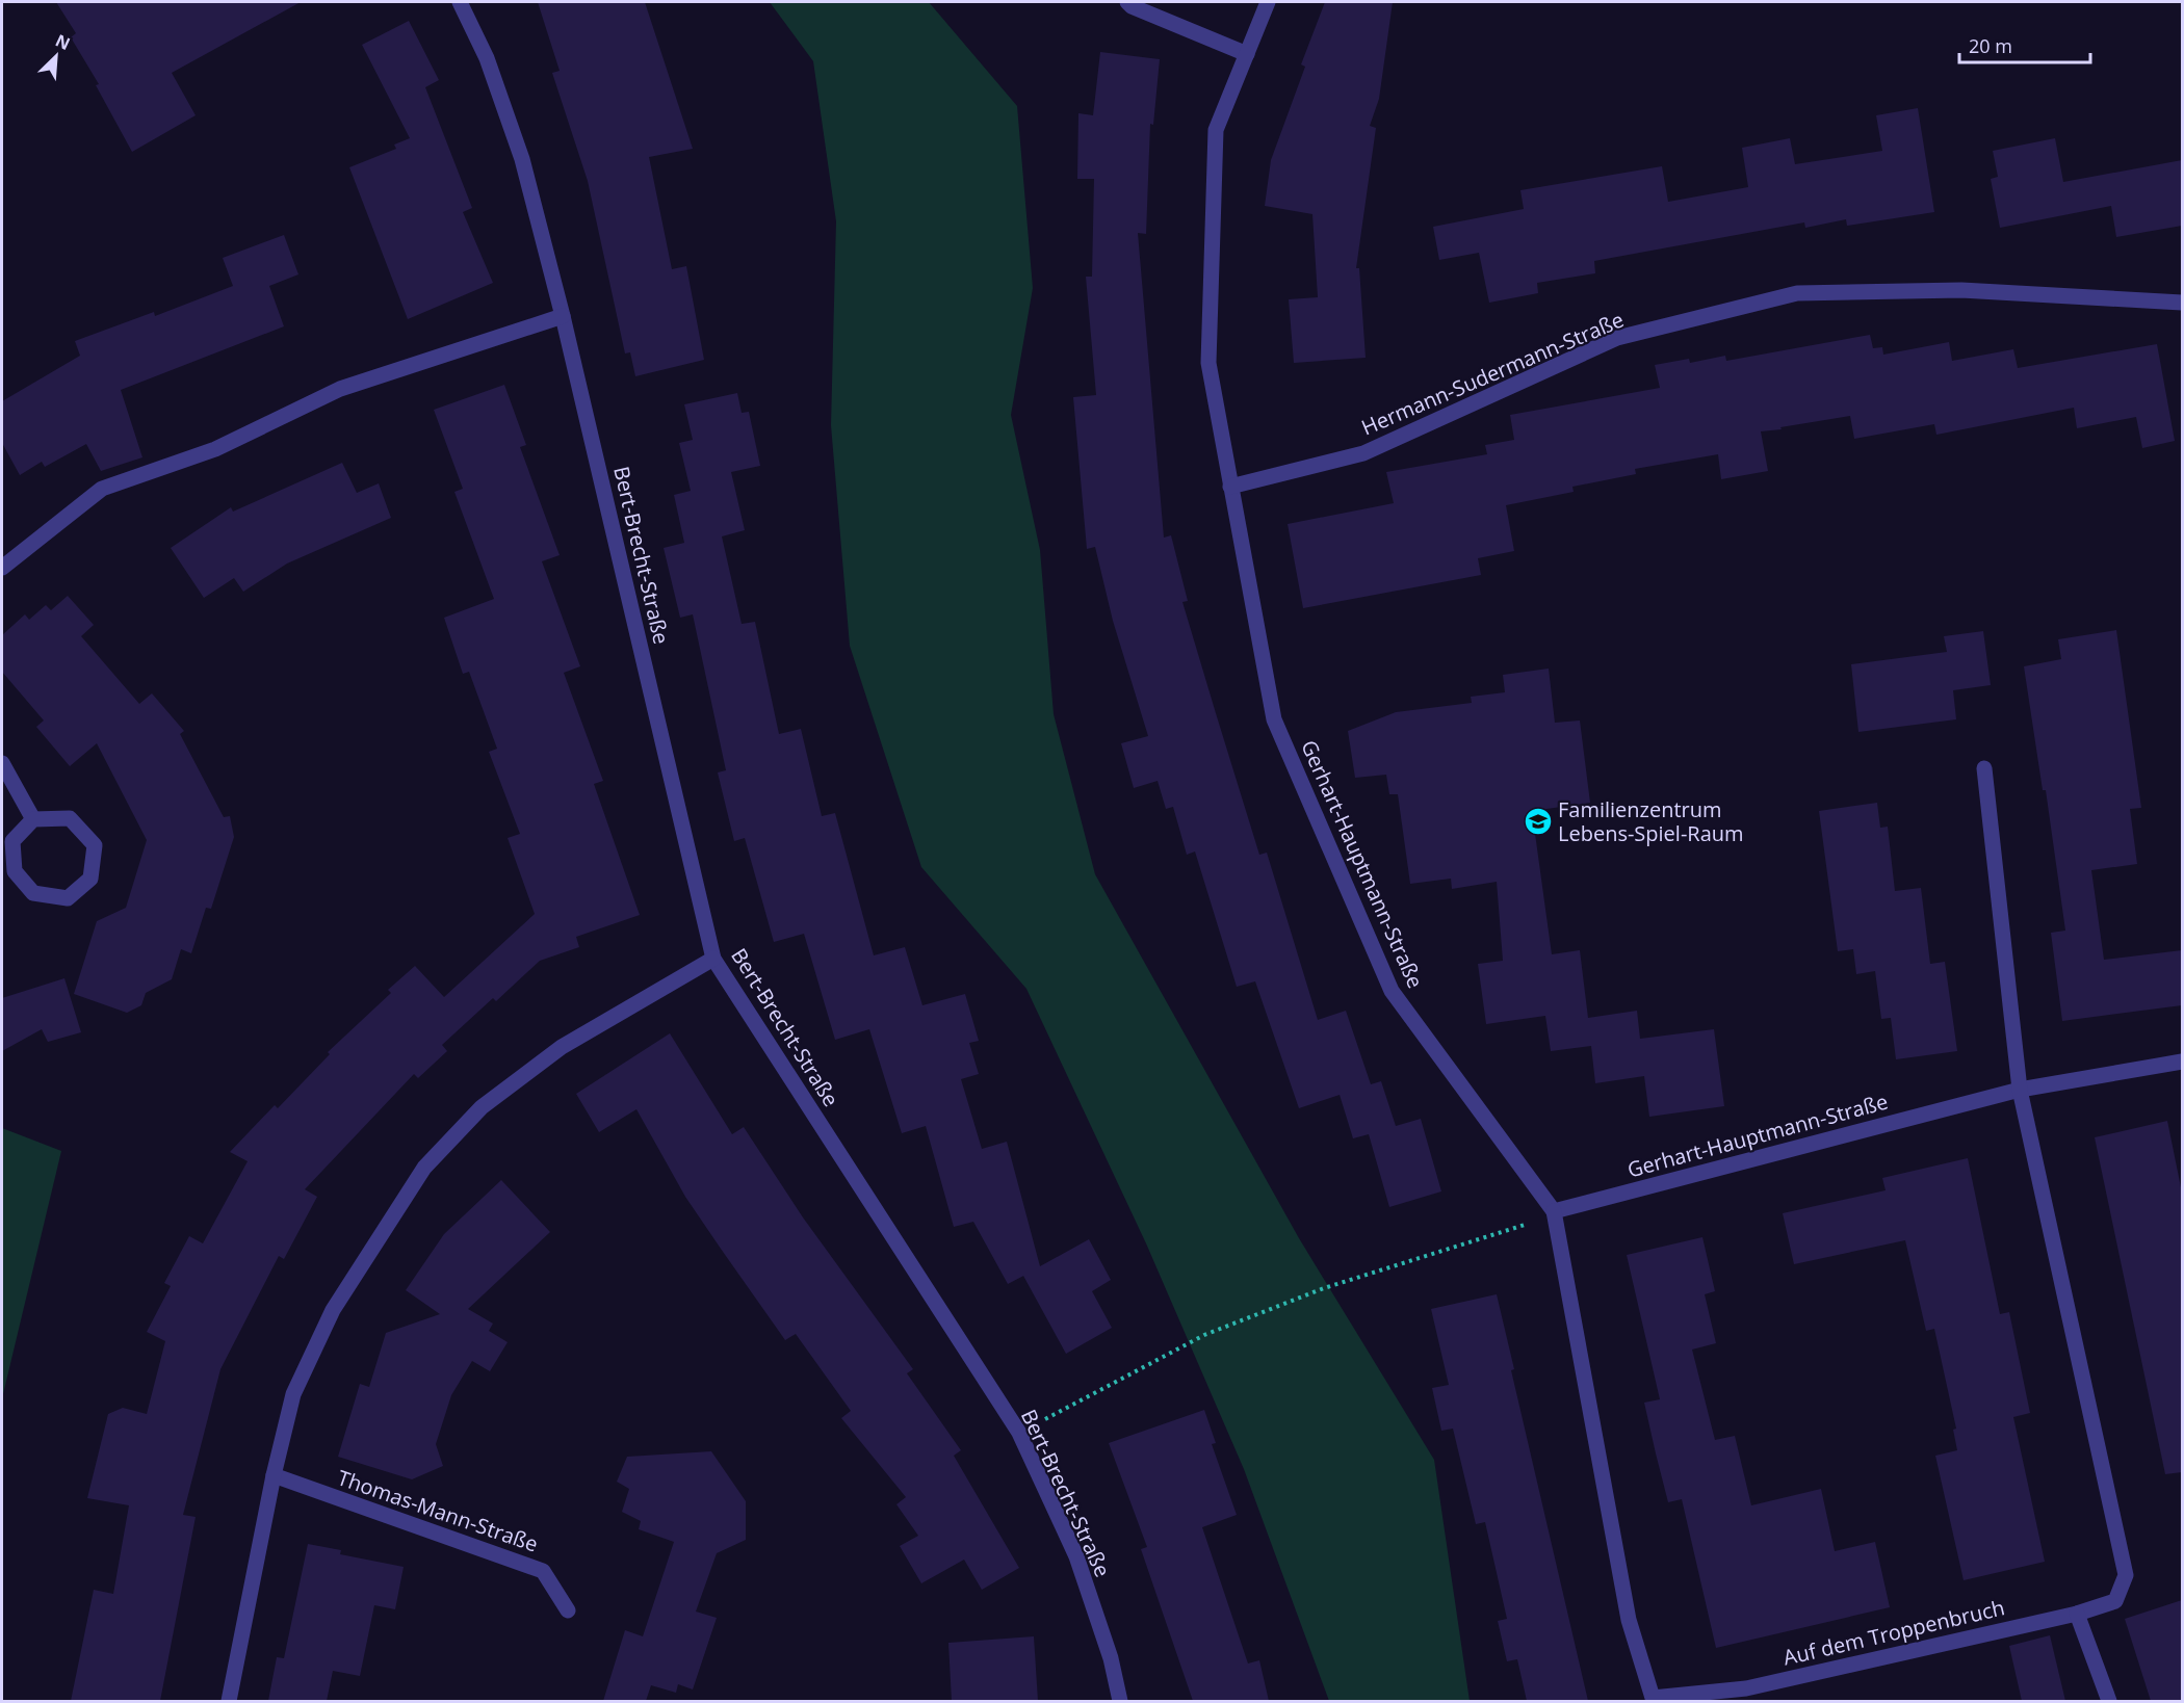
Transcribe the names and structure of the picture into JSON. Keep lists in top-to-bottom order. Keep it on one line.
{"streets":{"street":["Hermann-Sudermann-Straße","Bert-Brecht-Straße","Gerhart-Hauptmann-Straße","Thomas-Mann-Straße","Auf dem Troppenbruch"]},"crossings":[["Hermann-Sudermann-Straße","Gerhart-Hauptmann-Straße"],["Gerhart-Hauptmann-Straße","Auf dem Troppenbruch"]],"places":{"school or university":["Familienzentrum Lebens-Spiel-Raum"]},"scale_bar":"20 m","north":"top right"}
